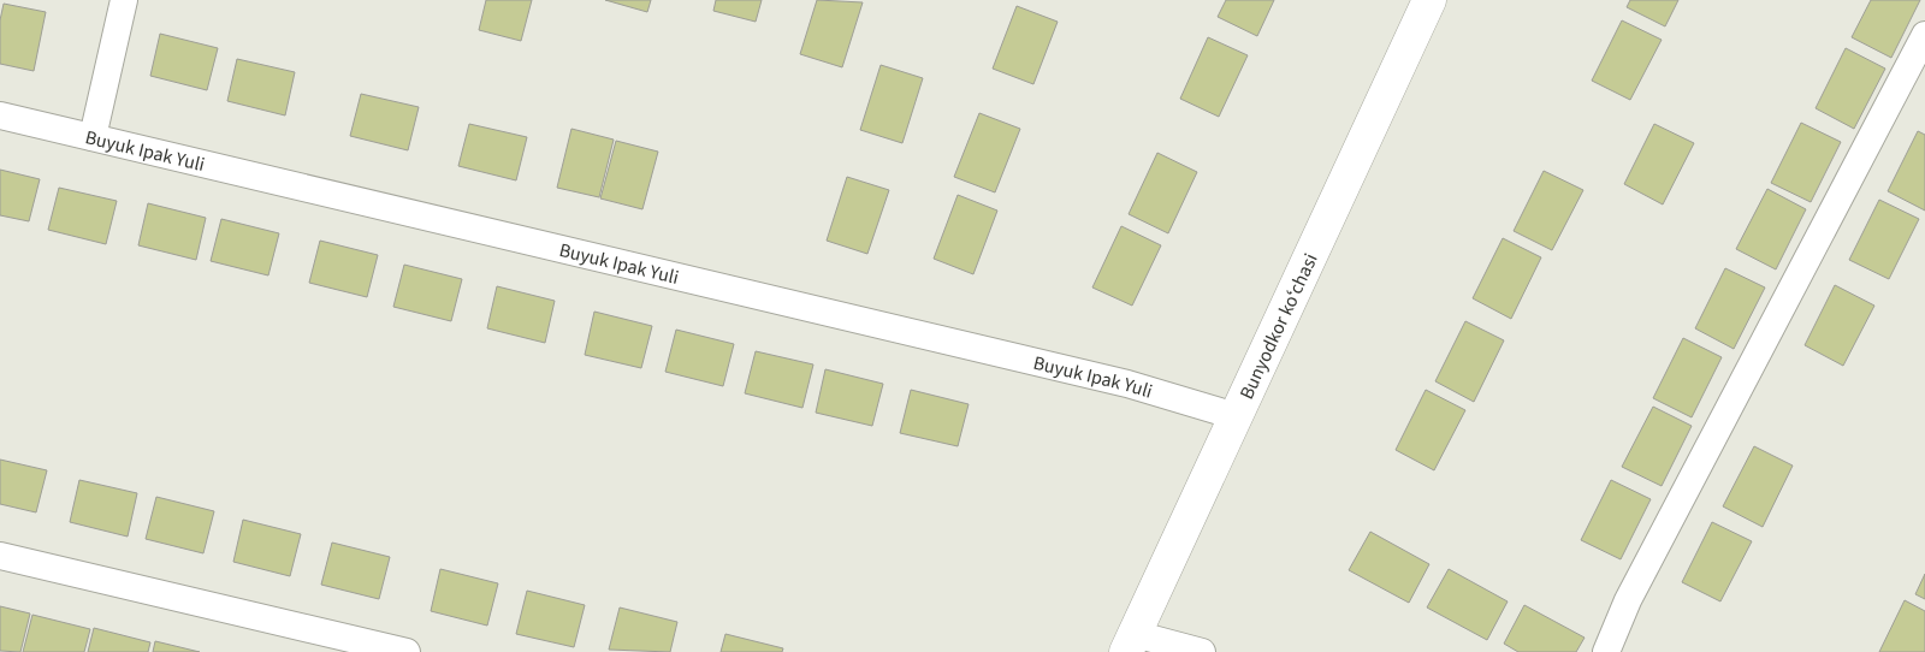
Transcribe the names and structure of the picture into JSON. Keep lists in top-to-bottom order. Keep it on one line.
{"streets":{"main road":["Bunyodkor koʻchasi"],"street":["Buyuk Ipak Yuli"]},"crossings":[["Buyuk Ipak Yuli","Bunyodkor koʻchasi"]]}
